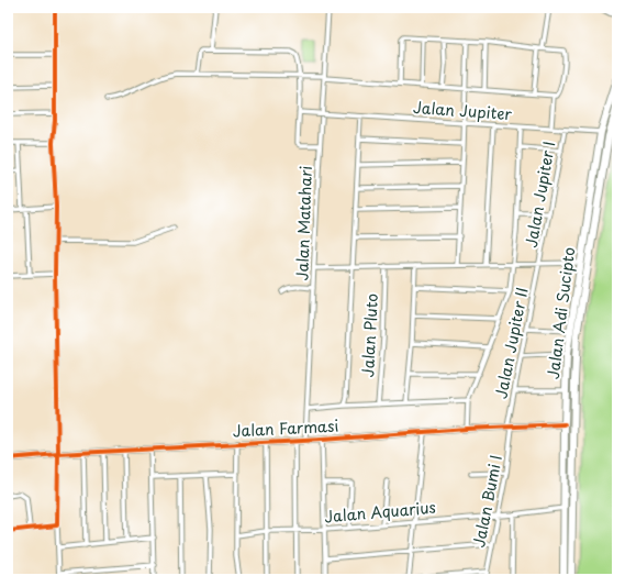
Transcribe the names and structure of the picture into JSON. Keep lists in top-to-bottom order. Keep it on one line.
{"streets":{"highway":["Jalan Adi Sucipto"],"street":["Jalan Jupiter","Jalan Jupiter I","Jalan Matahari","Jalan Pluto","Jalan Jupiter II","Jalan Farmasi","Jalan Bumi I","Jalan Aquarius"]},"crossings":[["Jalan Jupiter","Jalan Jupiter I"],["Jalan Jupiter","Jalan Matahari"],["Jalan Jupiter","Jalan Adi Sucipto"],["Jalan Jupiter I","Jalan Jupiter II"],["Jalan Matahari","Jalan Farmasi"],["Jalan Adi Sucipto","Jalan Farmasi"],["Jalan Adi Sucipto","Jalan Aquarius"],["Jalan Jupiter II","Jalan Farmasi"],["Jalan Jupiter II","Jalan Bumi I"],["Jalan Farmasi","Jalan Bumi I"],["Jalan Bumi I","Jalan Aquarius"]]}
